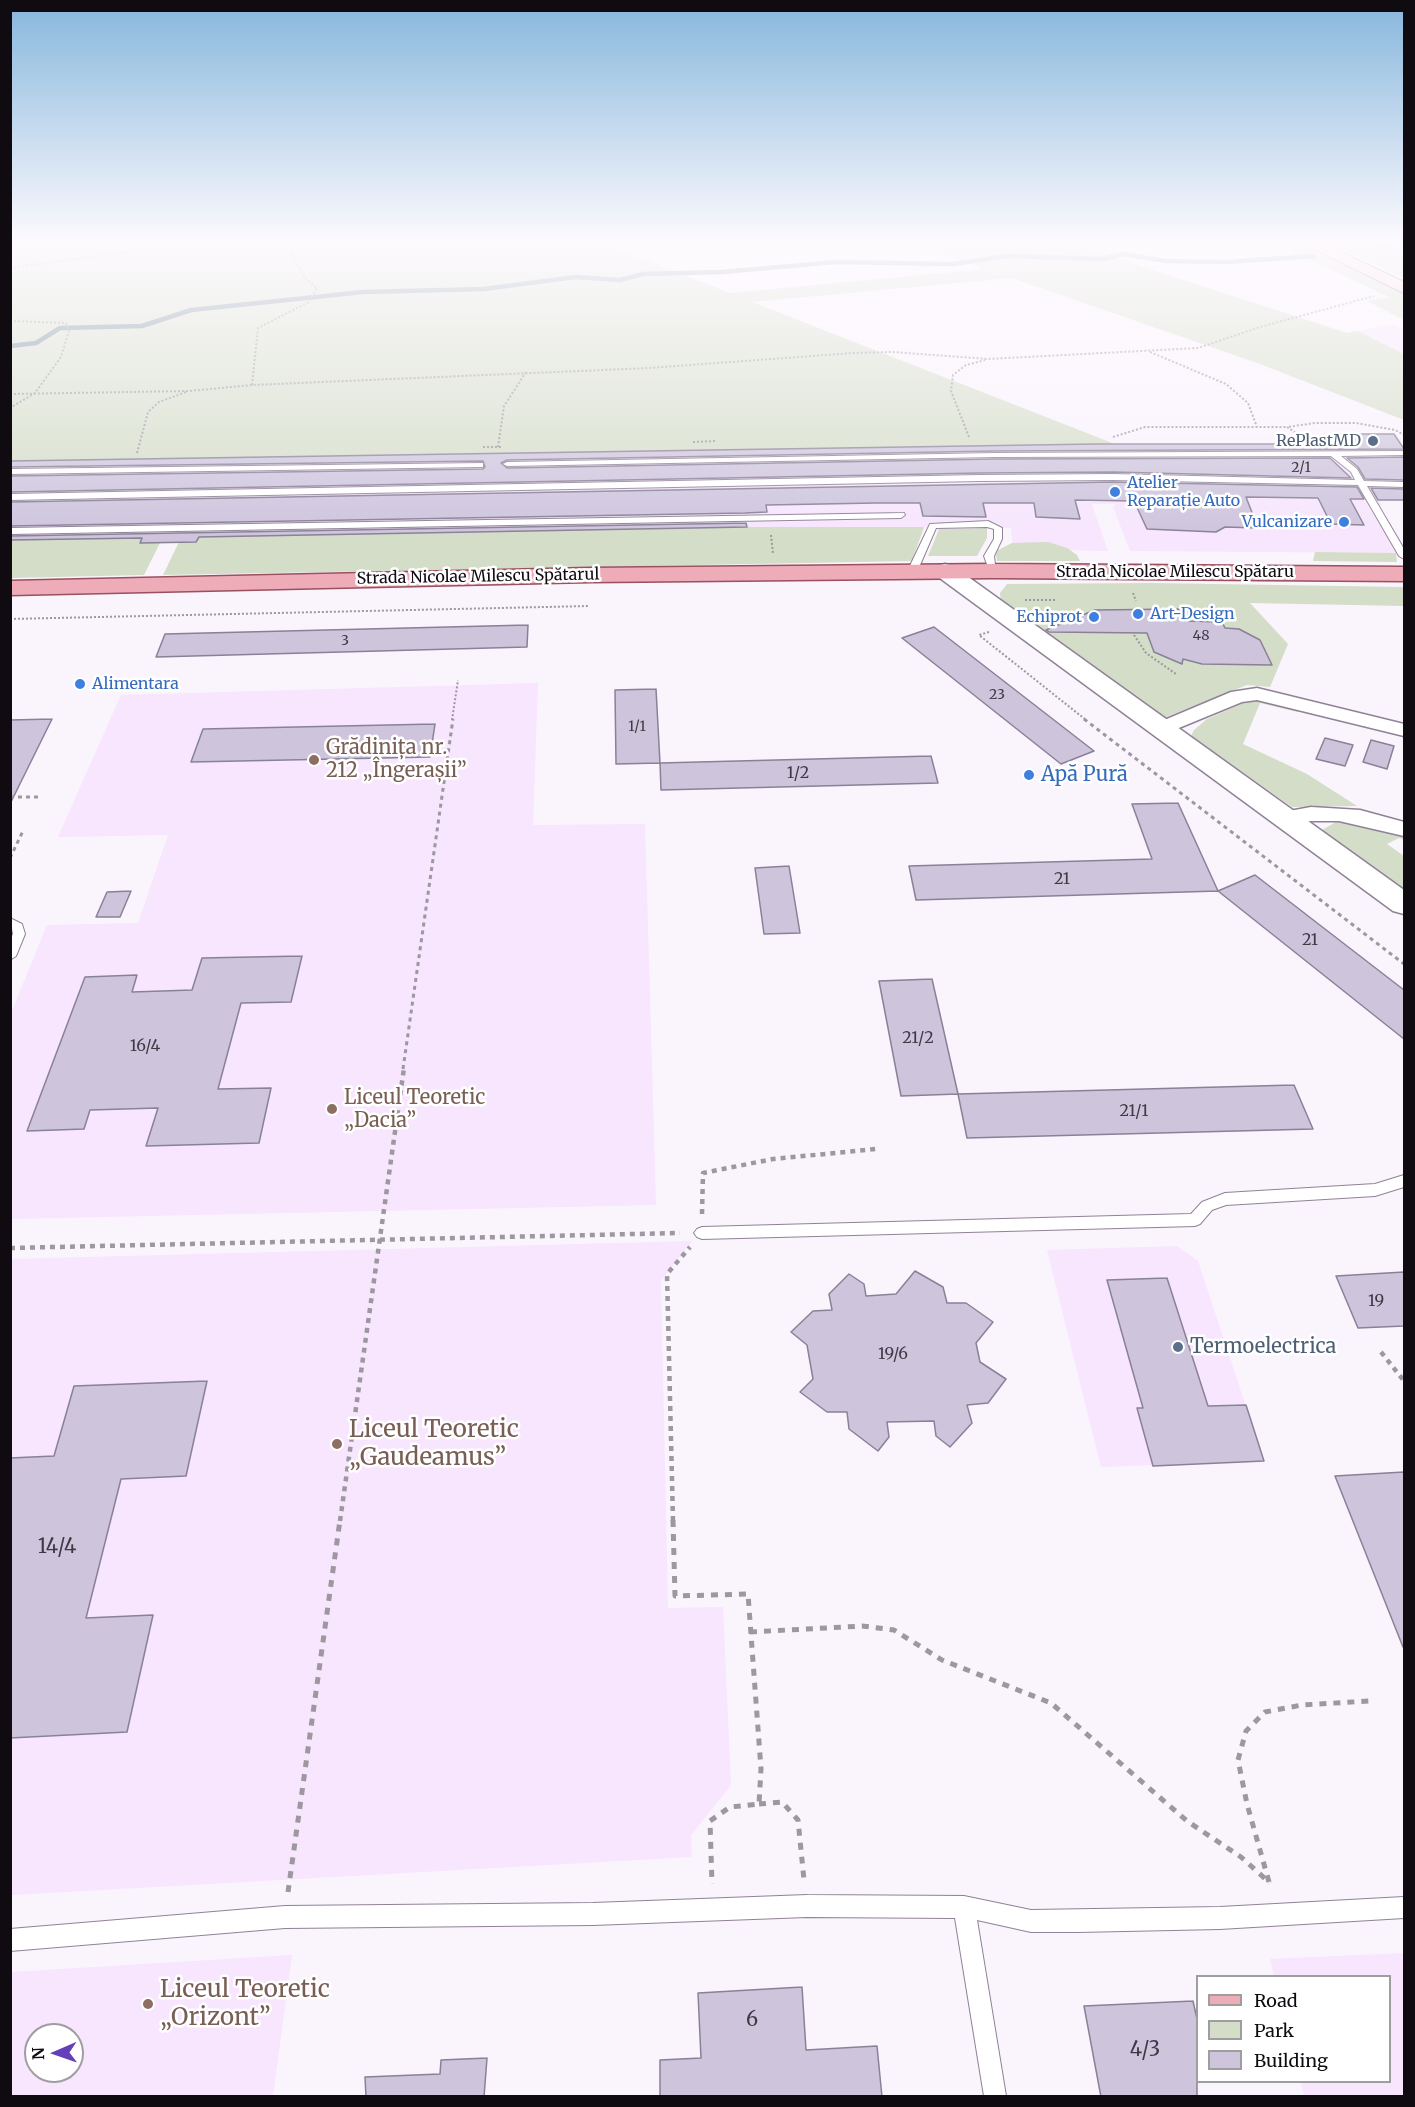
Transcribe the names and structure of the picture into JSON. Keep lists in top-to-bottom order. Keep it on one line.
{"streets":{"main road":["Strada Nicolae Milescu Spătaru","Strada Nicolae Milescu Spătarul"]},"crossings":[["Strada Nicolae Milescu Spătaru","Strada Nicolae Milescu Spătarul"]],"places":["RePlastMD","Atelier Reparație Auto","Vulcanizare","Art-Design","Echiprot","Alimentara","Grădinița nr. 212 „Îngerașii”","Apă Pură","Liceul Teoretic „Dacia”","Termoelectrica","Liceul Teoretic „Gaudeamus”","Liceul Teoretic „Orizont”"],"house_numbers":["2/1","48","3","23","1/1","1/2","21","21","21/2","16/4","21/1","19","19/6","14/4","6","4/3"],"legend":["Road","Park","Building"],"north":"left"}
